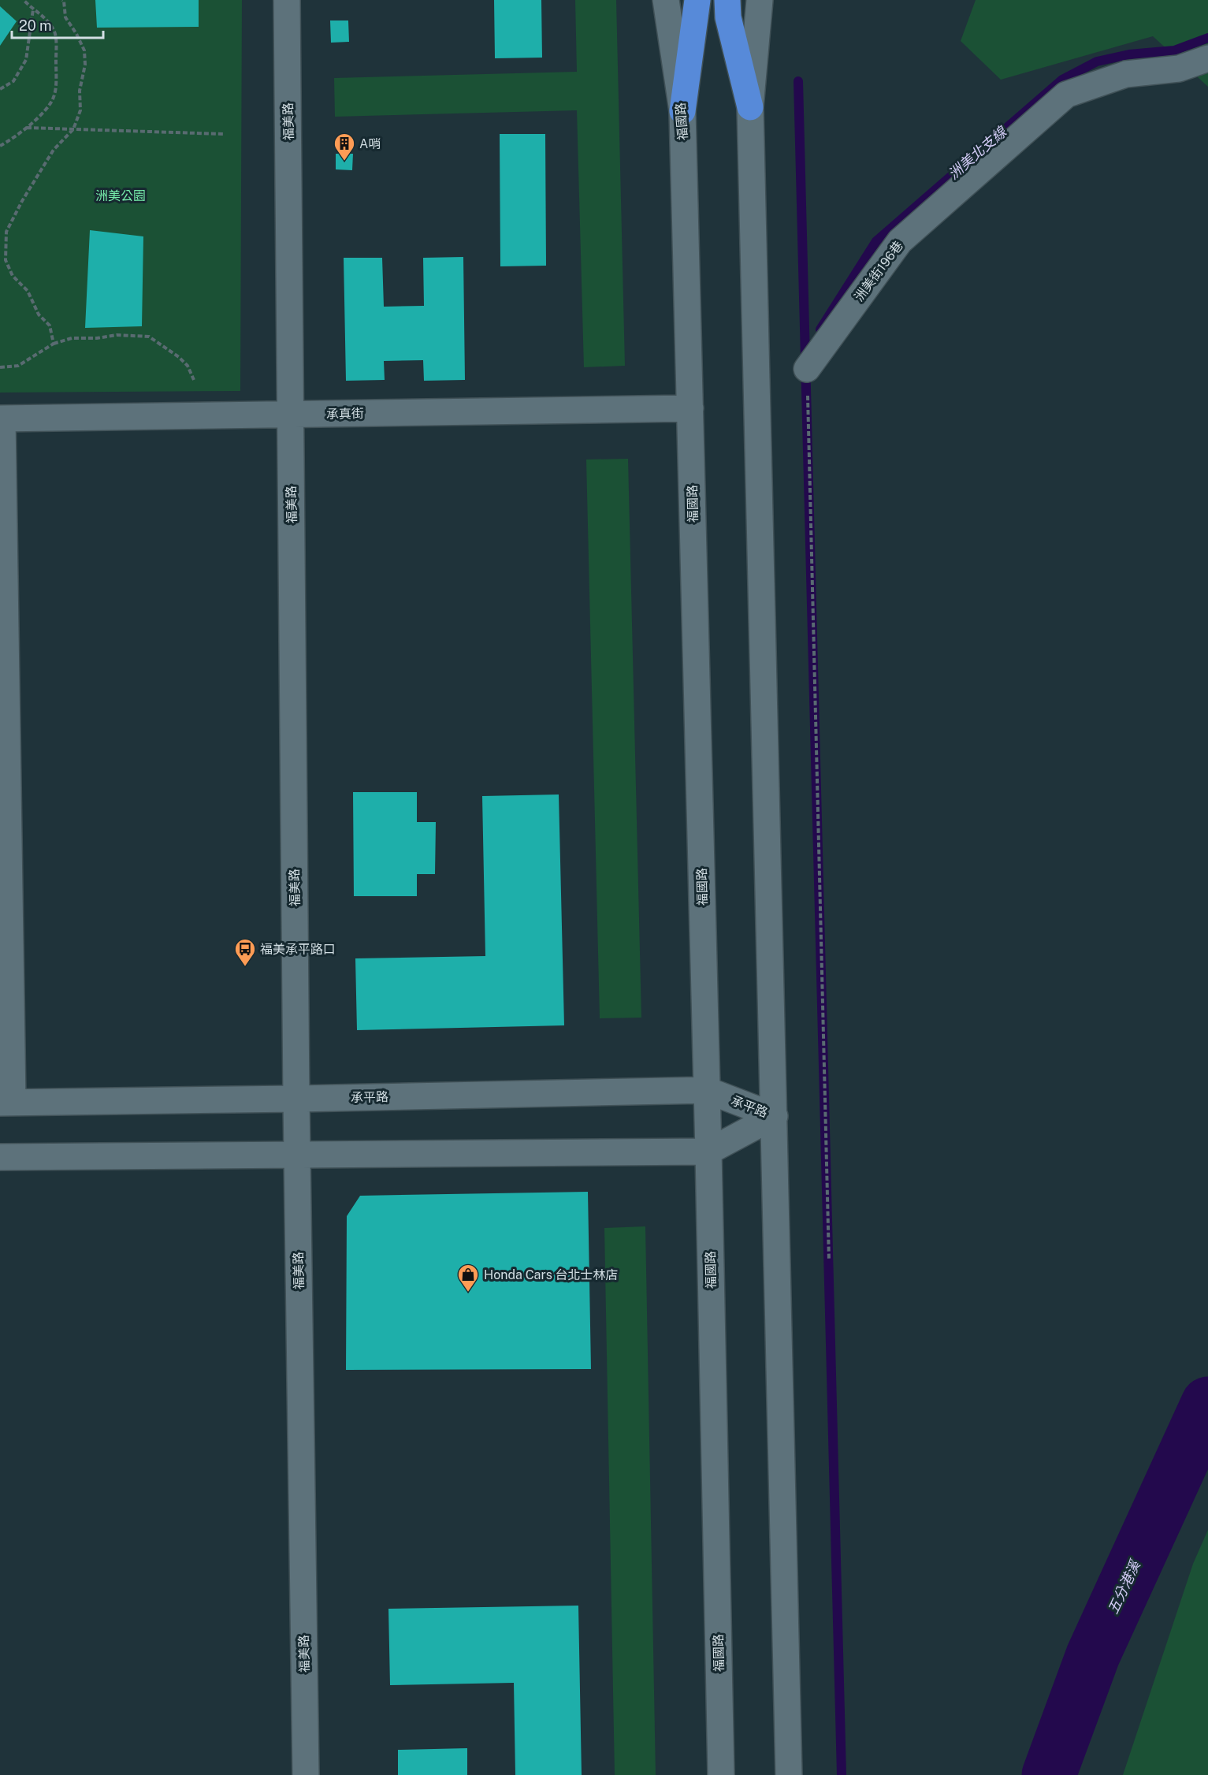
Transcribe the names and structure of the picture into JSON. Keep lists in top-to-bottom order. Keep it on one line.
{"streets":{"street":["福美路","福國路","洲美街196巷","承真街","承平路"]},"crossings":[["福美路","承真街"],["福美路","承平路"],["福國路","承真街"],["福國路","承平路"]],"water":["洲美北支線","五分港溪"],"parks":["洲美公園"],"places":{"building":["A哨"],"bus stop":["福美承平路口"],"shop":["Honda Cars 台北士林店"]},"scale_bar":"20 m"}
